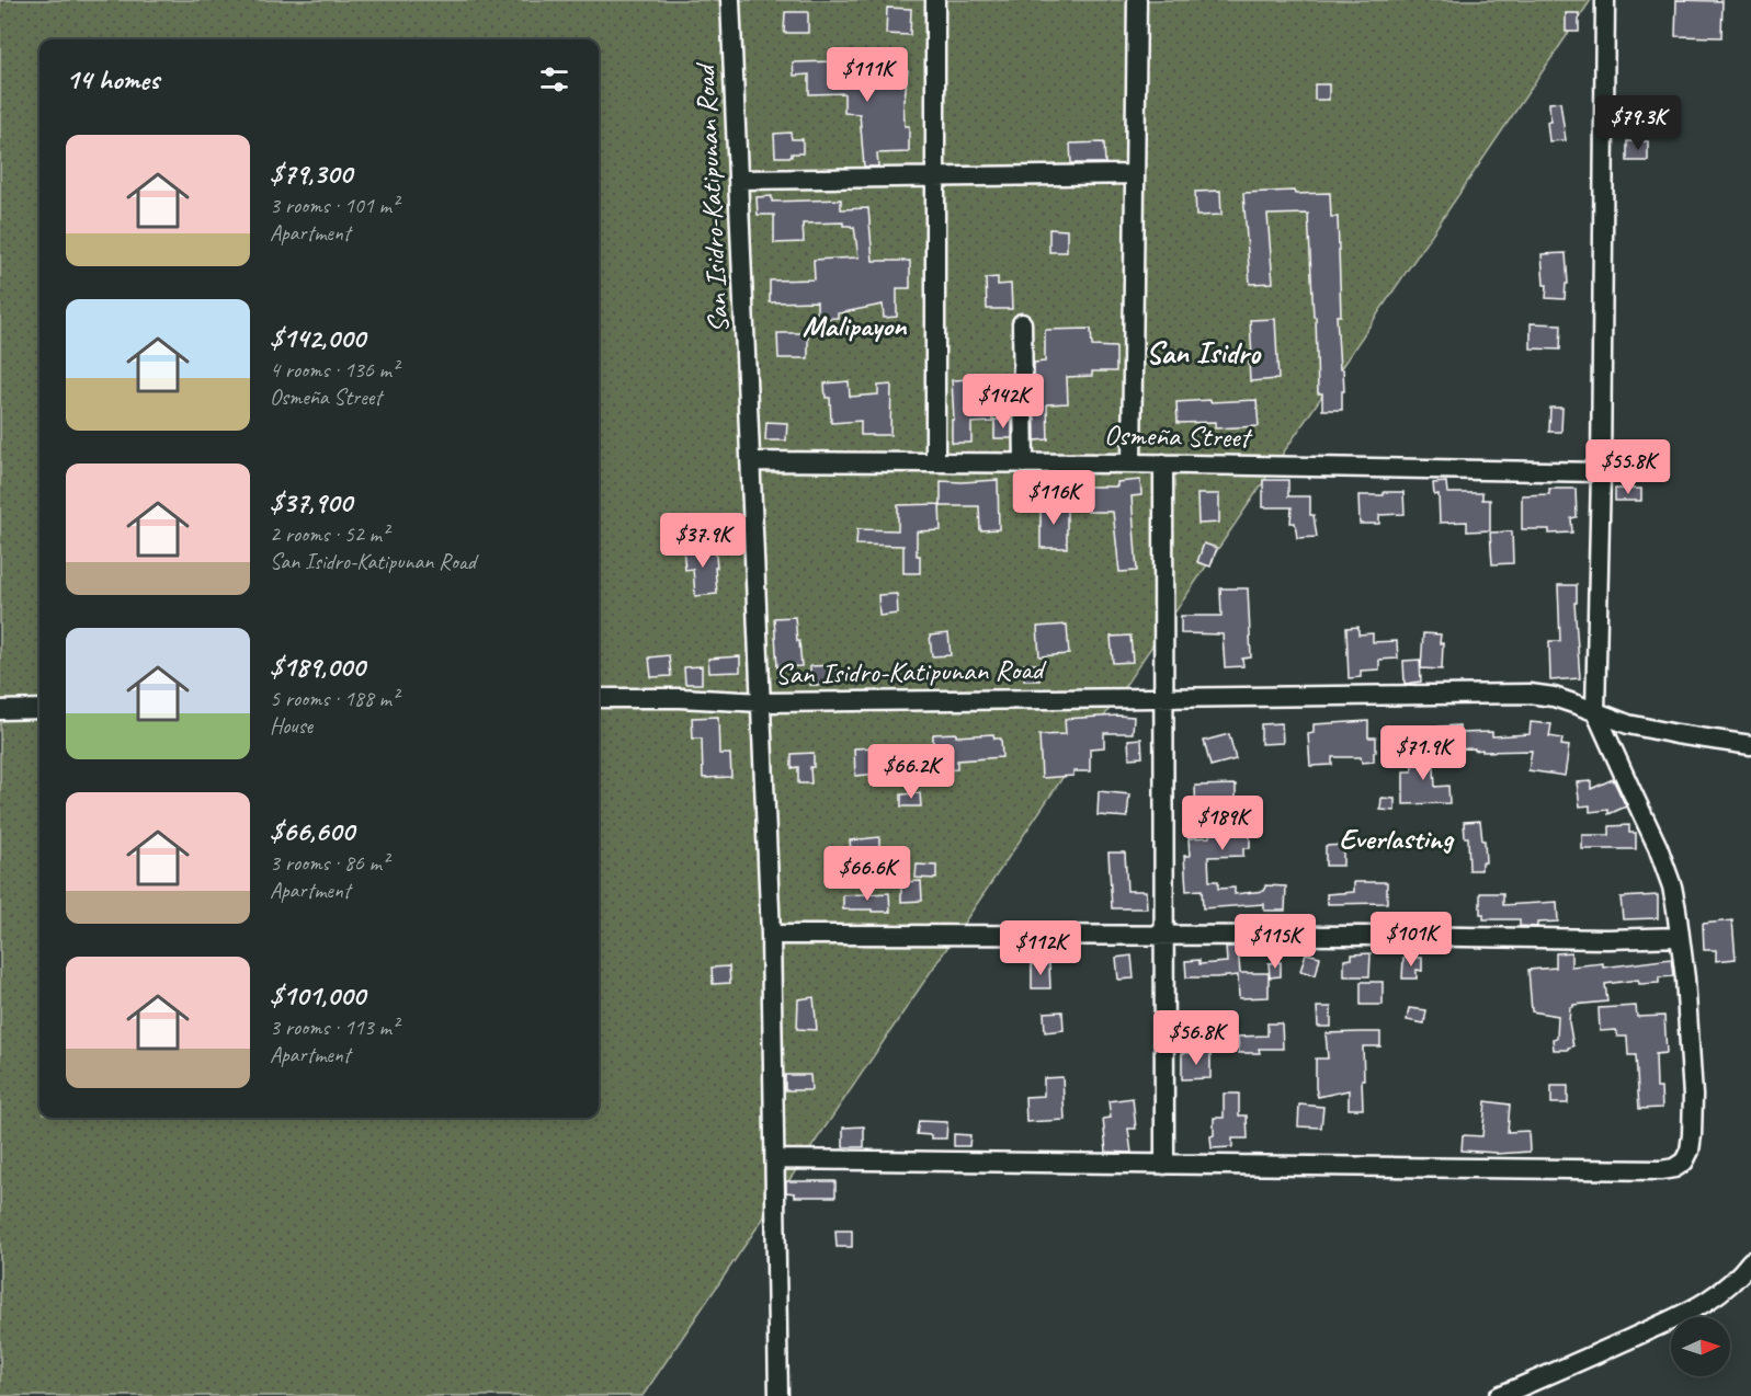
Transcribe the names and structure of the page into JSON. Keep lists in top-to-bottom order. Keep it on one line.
{"streets":{"street":["San Isidro-Katipunan Road","Osmeña Street"]},"crossings":[["San Isidro-Katipunan Road","Osmeña Street"]],"districts":["Malipayon","San Isidro","Everlasting"],"north":"right","page":{"heading":"14 homes","price":["$111K","$79.3K","$142K","$55.8K","$116K","$37.9K","$71.9K","$66.2K","$189K","$66.6K","$101K","$115K","$112K","$56.8K"],"list":[{"name":"$79,300","note":"3 rooms · 101 m² · Apartment"},{"name":"$142,000","note":"4 rooms · 136 m² · Osmeña Street"},{"name":"$37,900","note":"2 rooms · 52 m² · San Isidro-Katipunan Road"},{"name":"$189,000","note":"5 rooms · 188 m² · House"},{"name":"$66,600","note":"3 rooms · 86 m² · Apartment"},{"name":"$101,000","note":"3 rooms · 113 m² · Apartment"}]}}
